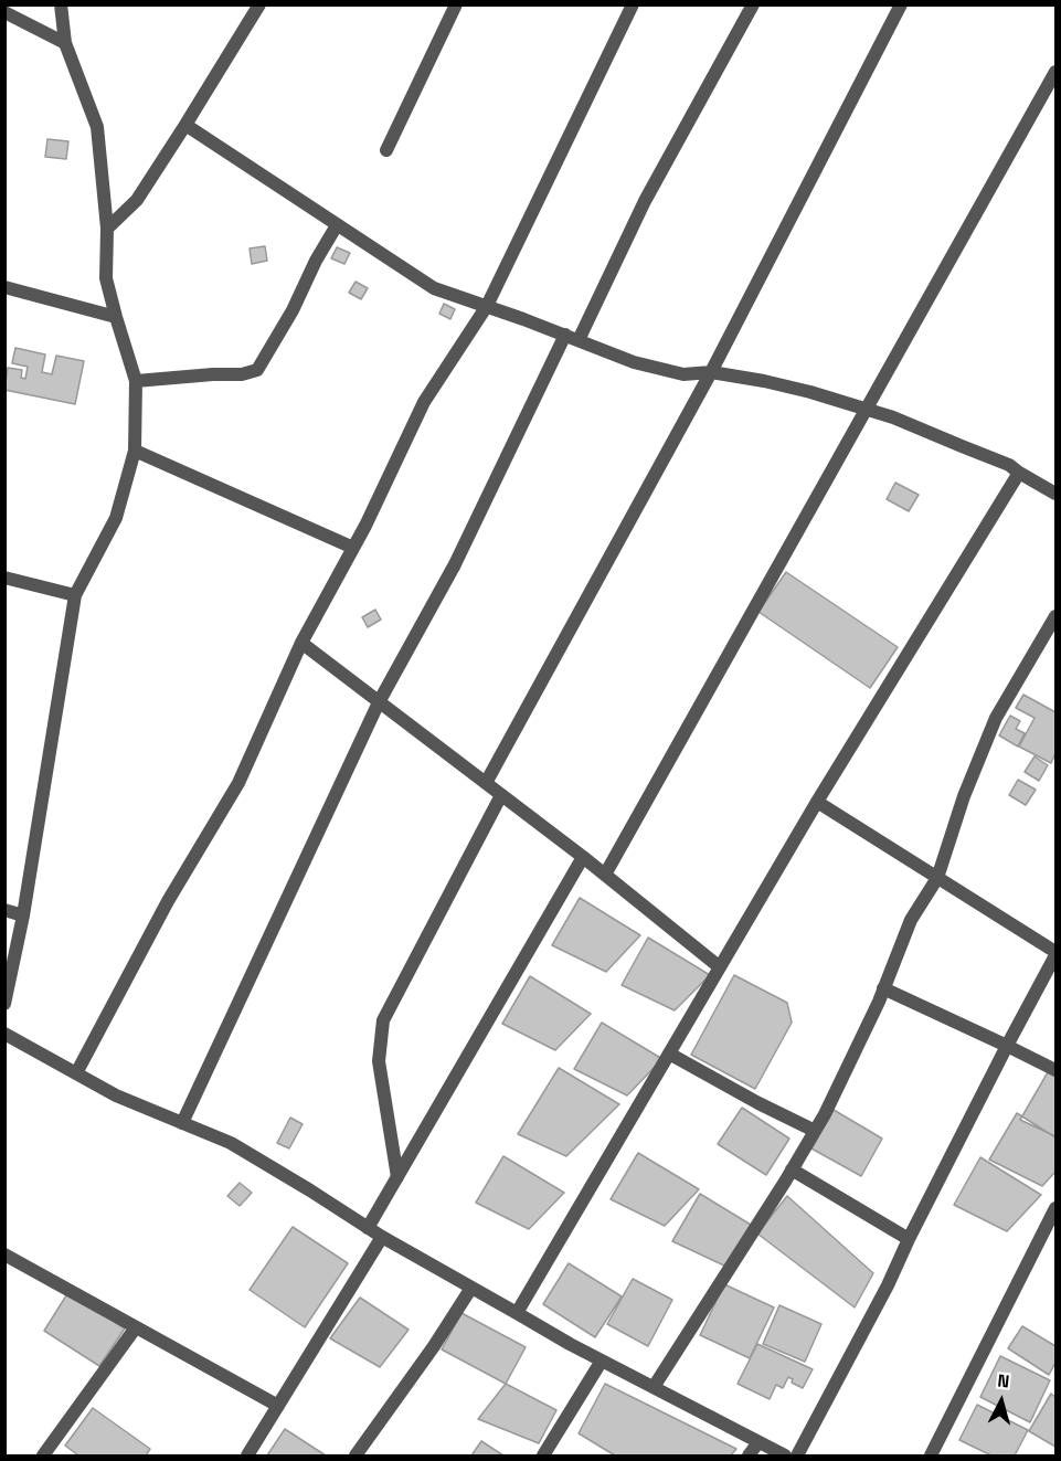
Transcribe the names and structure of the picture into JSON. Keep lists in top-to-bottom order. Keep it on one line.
{"north":"top"}
